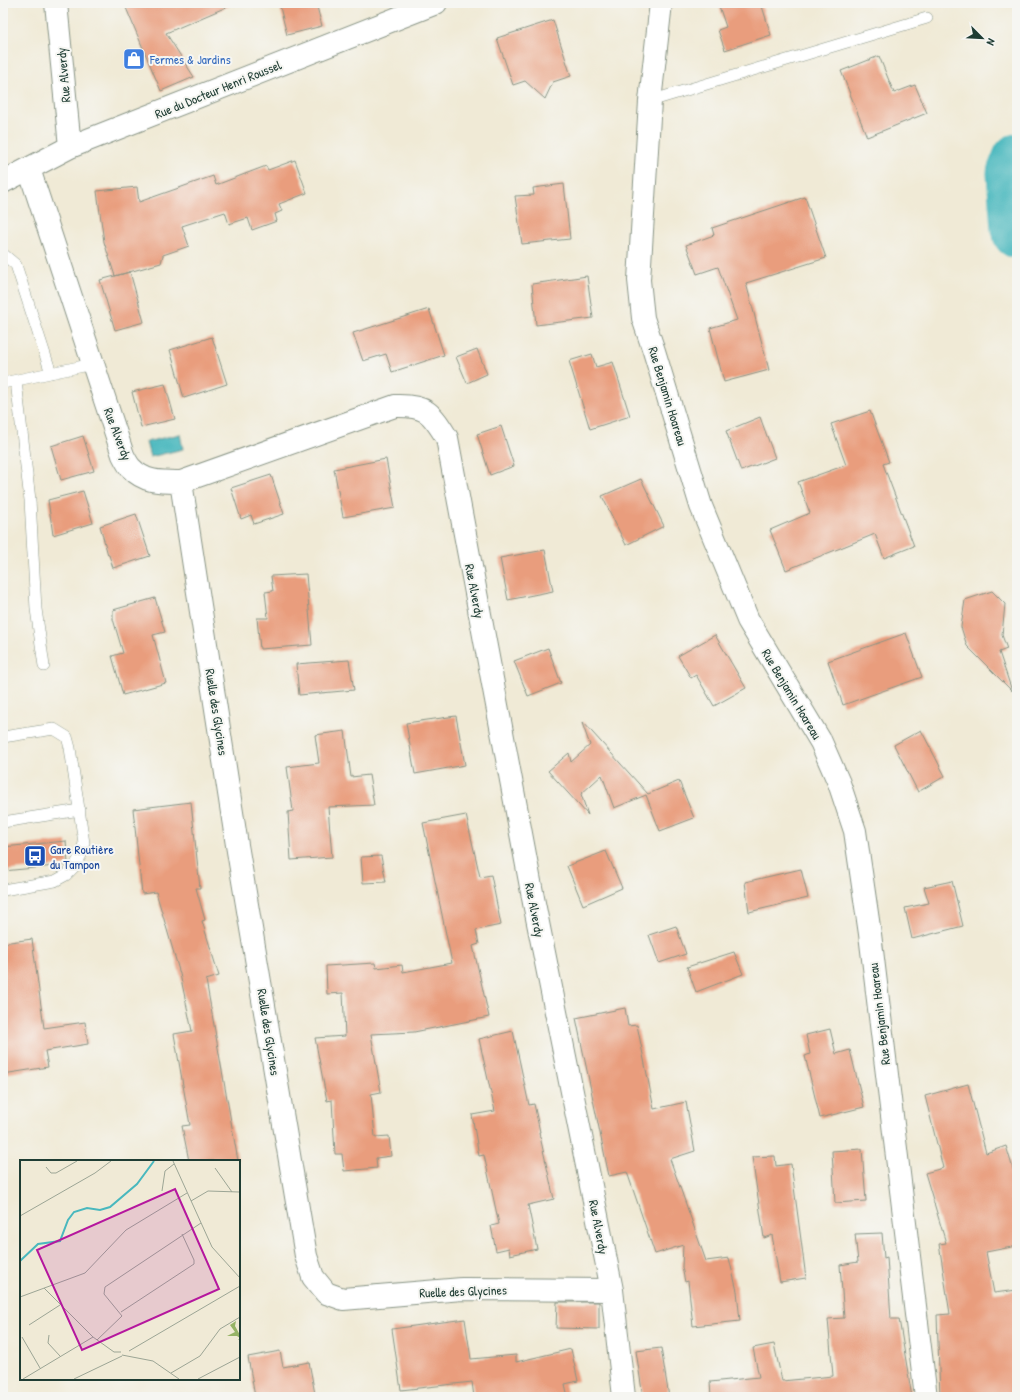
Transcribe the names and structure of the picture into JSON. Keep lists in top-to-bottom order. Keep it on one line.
{"streets":{"street":["Rue Alverdy","Rue du Docteur Henri Roussel","Rue Benjamin Hoareau","Ruelle des Glycines"]},"crossings":[["Rue Alverdy","Rue du Docteur Henri Roussel"],["Rue Alverdy","Ruelle des Glycines"]],"places":{"shop":["Fermes & Jardins"],"bus stop":["Gare Routière du Tampon"]},"north":"bottom right"}
